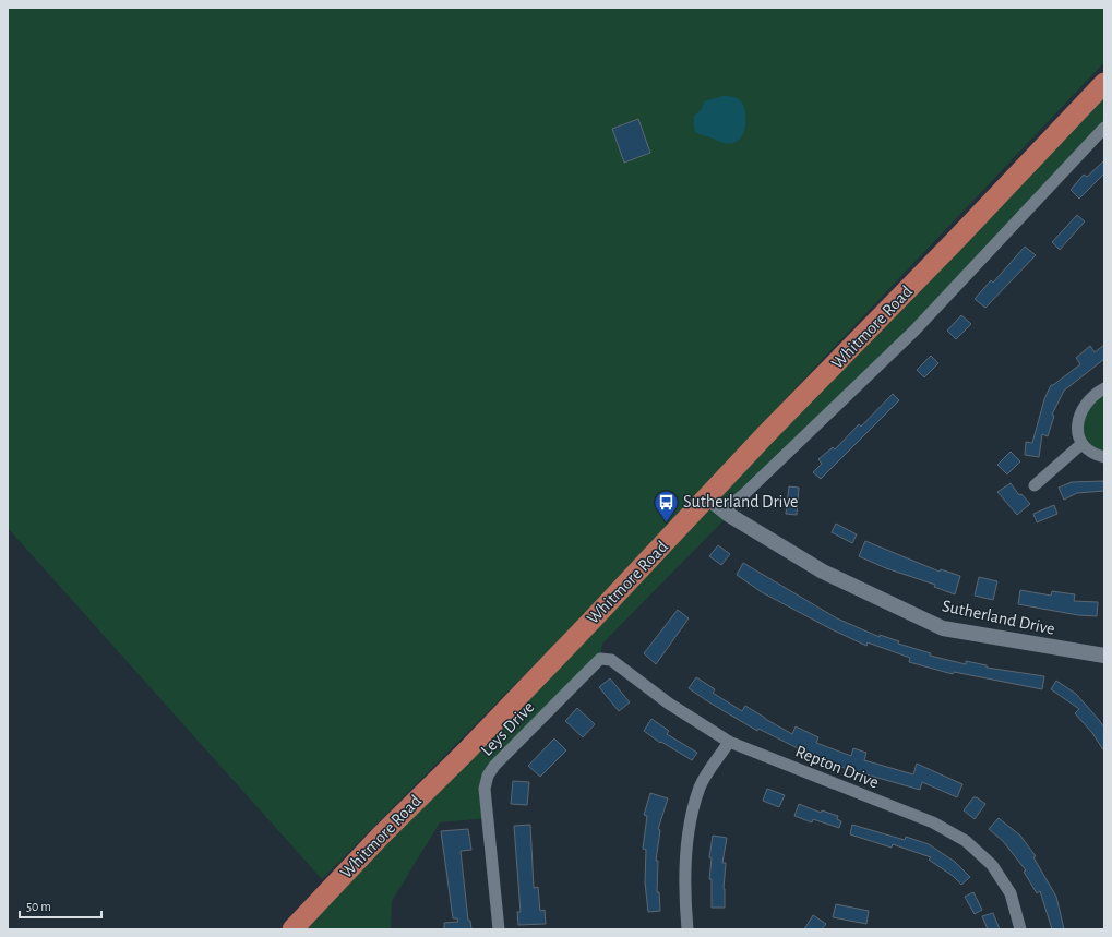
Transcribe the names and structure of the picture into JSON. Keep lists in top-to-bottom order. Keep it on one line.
{"streets":{"highway":["Whitmore Road"],"street":["Sutherland Drive","Leys Drive","Repton Drive"]},"crossings":[["Whitmore Road","Sutherland Drive"],["Leys Drive","Repton Drive"]],"places":{"bus stop":["Sutherland Drive"]},"scale_bar":"50 m"}
